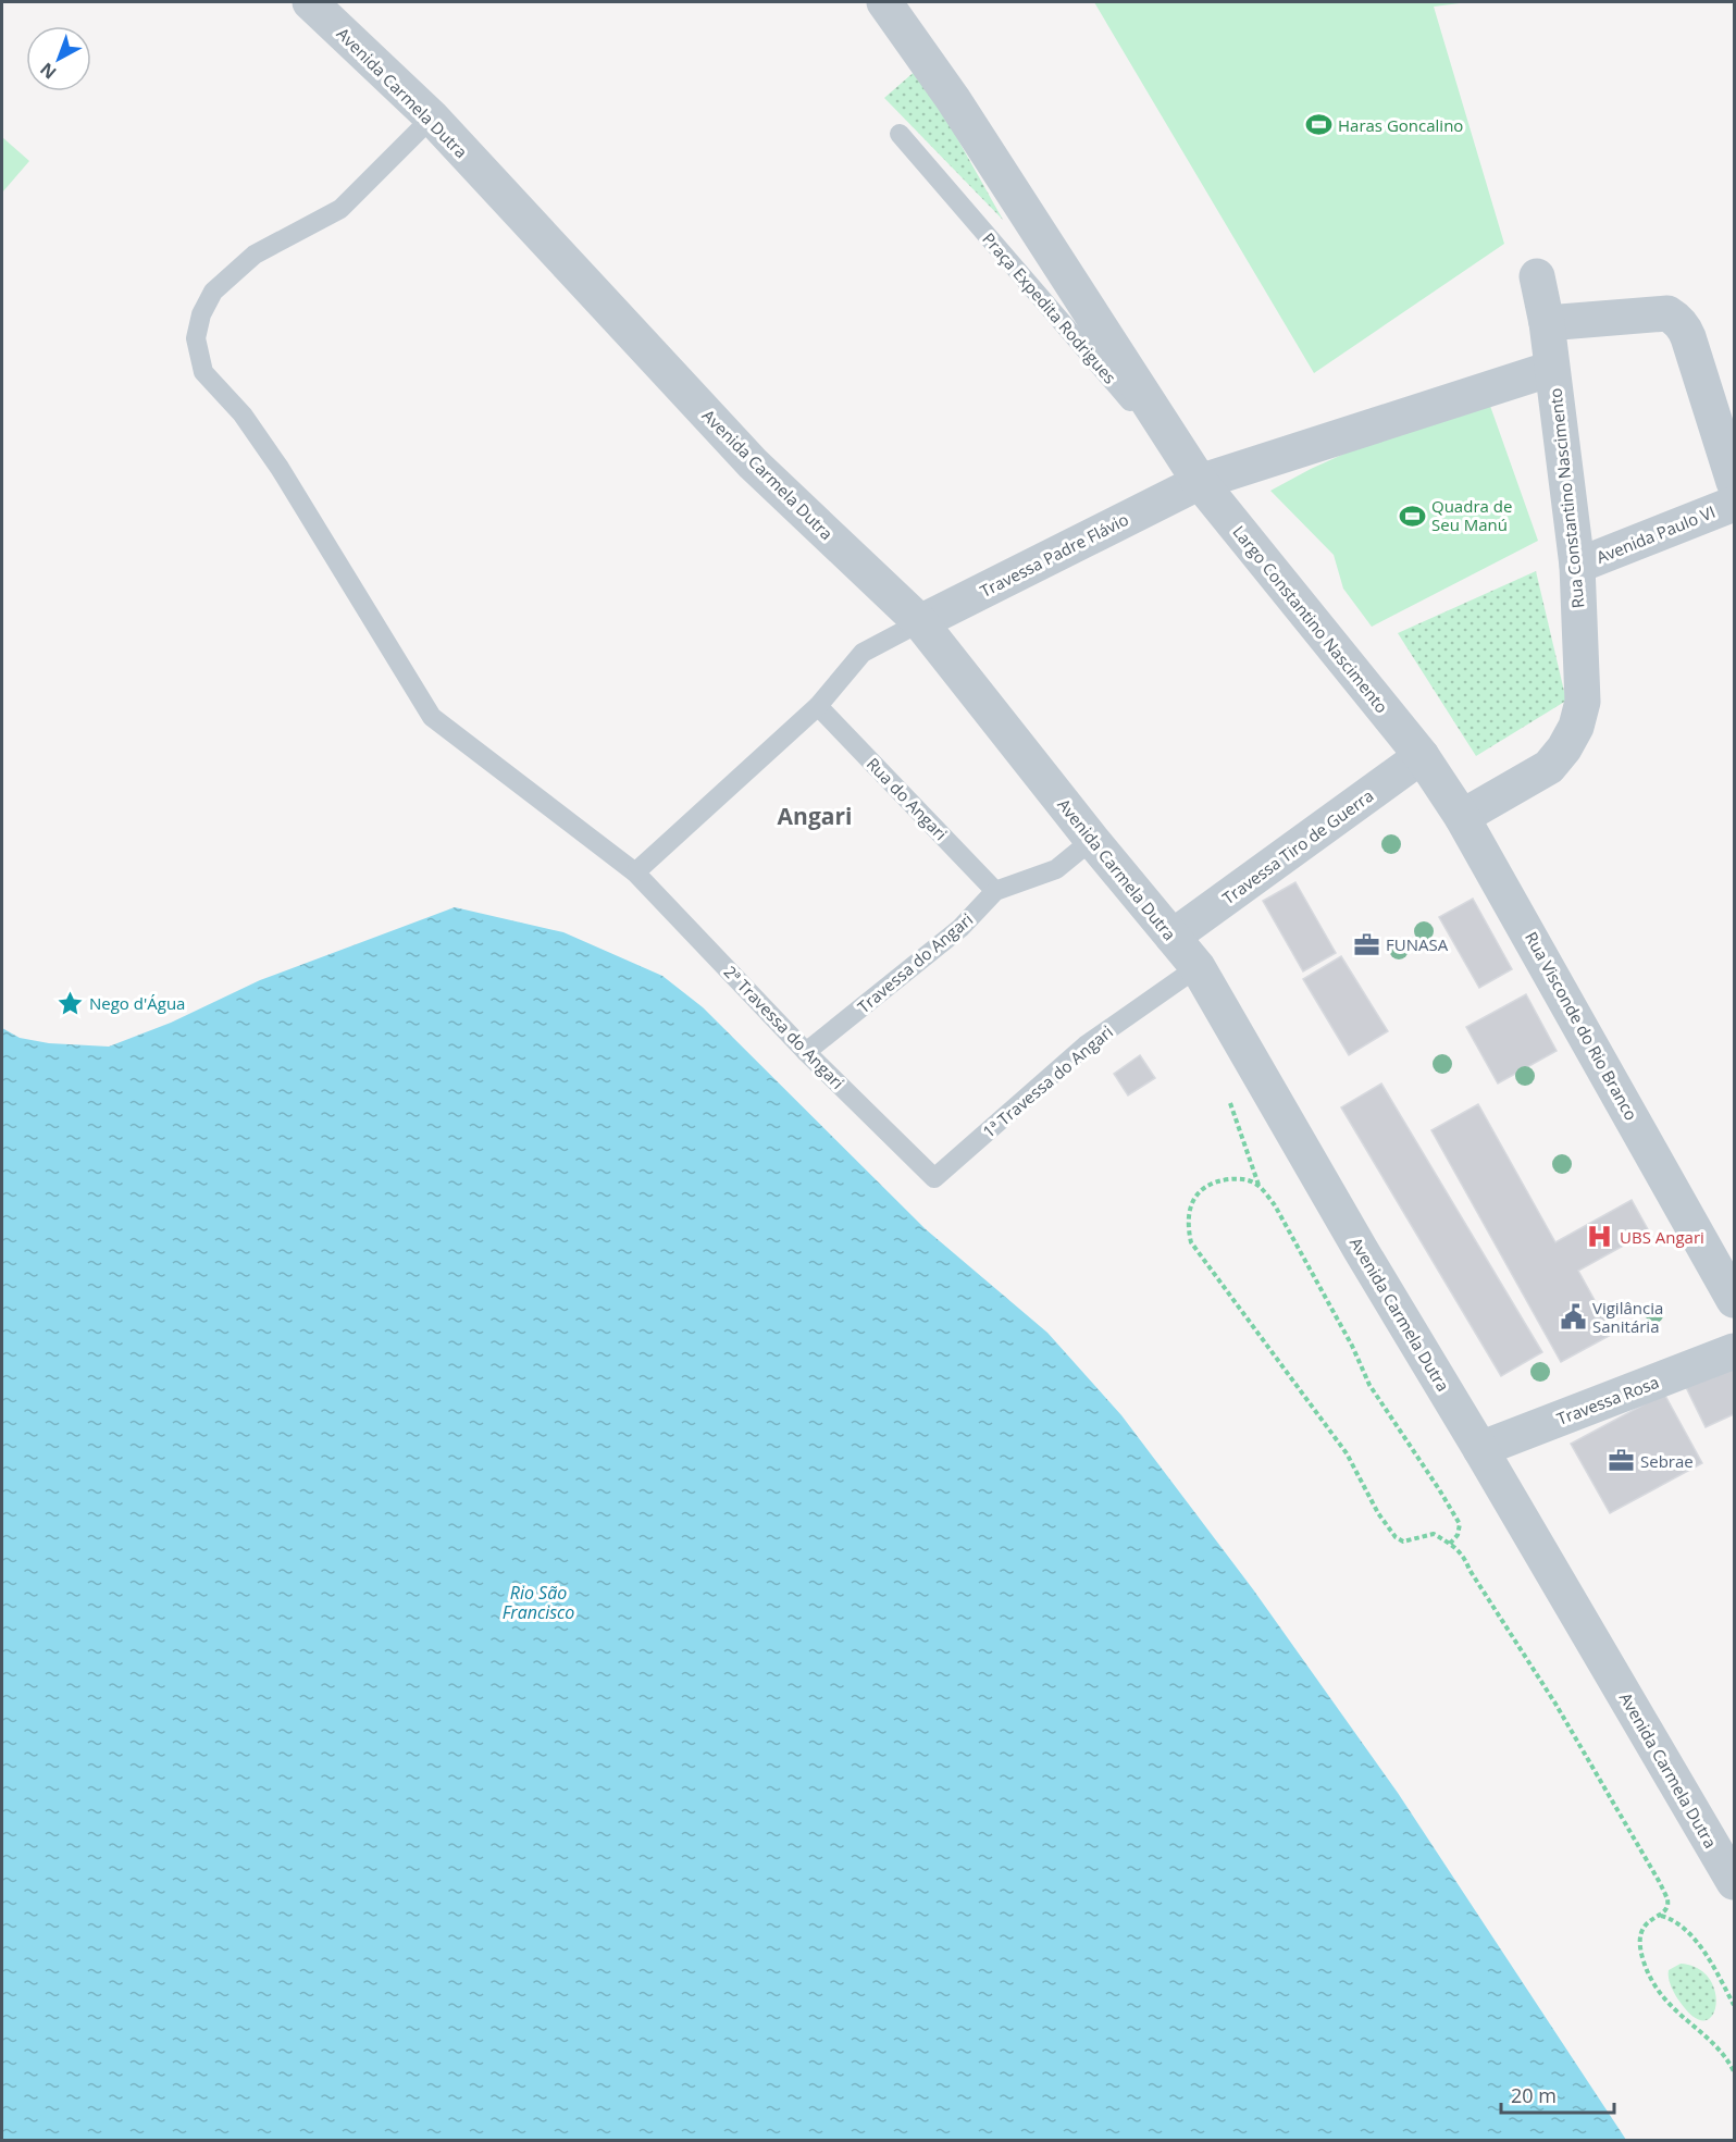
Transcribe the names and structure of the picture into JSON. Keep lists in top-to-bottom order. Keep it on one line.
{"streets":{"street":["Avenida Carmela Dutra","Rua Constantino Nascimento","Avenida Paulo VI","Travessa Padre Flávio","Largo Constantino Nascimento","Travessa Tiro de Guerra","Rua Visconde do Rio Branco","Travessa Rosa"],"lane":["Praça Expedita Rodrigues","Rua do Angari","Travessa do Angari","2ª Travessa do Angari","1ª Travessa do Angari"]},"crossings":[["Avenida Carmela Dutra","Travessa Padre Flávio"],["Avenida Carmela Dutra","Travessa Tiro de Guerra"],["Avenida Carmela Dutra","Travessa do Angari"],["Avenida Carmela Dutra","2ª Travessa do Angari"],["Avenida Carmela Dutra","1ª Travessa do Angari"],["Avenida Carmela Dutra","Travessa Rosa"],["Praça Expedita Rodrigues","Travessa Padre Flávio"],["Praça Expedita Rodrigues","Largo Constantino Nascimento"],["Rua Constantino Nascimento","Avenida Paulo VI"],["Rua Constantino Nascimento","Travessa Padre Flávio"],["Rua Constantino Nascimento","Rua Visconde do Rio Branco"],["Travessa Padre Flávio","Largo Constantino Nascimento"],["Travessa Padre Flávio","Rua do Angari"],["Travessa Padre Flávio","2ª Travessa do Angari"],["Largo Constantino Nascimento","Travessa Tiro de Guerra"],["Largo Constantino Nascimento","Rua Visconde do Rio Branco"],["Rua do Angari","Travessa do Angari"],["Travessa Tiro de Guerra","Rua Visconde do Rio Branco"],["Travessa do Angari","2ª Travessa do Angari"],["2ª Travessa do Angari","1ª Travessa do Angari"]],"districts":["Angari"],"water":["Rio São Francisco"],"places":{"sports":["Haras Goncalino","Quadra de Seu Manú"],"office":["FUNASA","Sebrae"],"place":["Nego d'Água"],"hospital":["UBS Angari"],"public building":["Vigilância Sanitária"]},"scale_bar":"20 m","north":"bottom left"}
